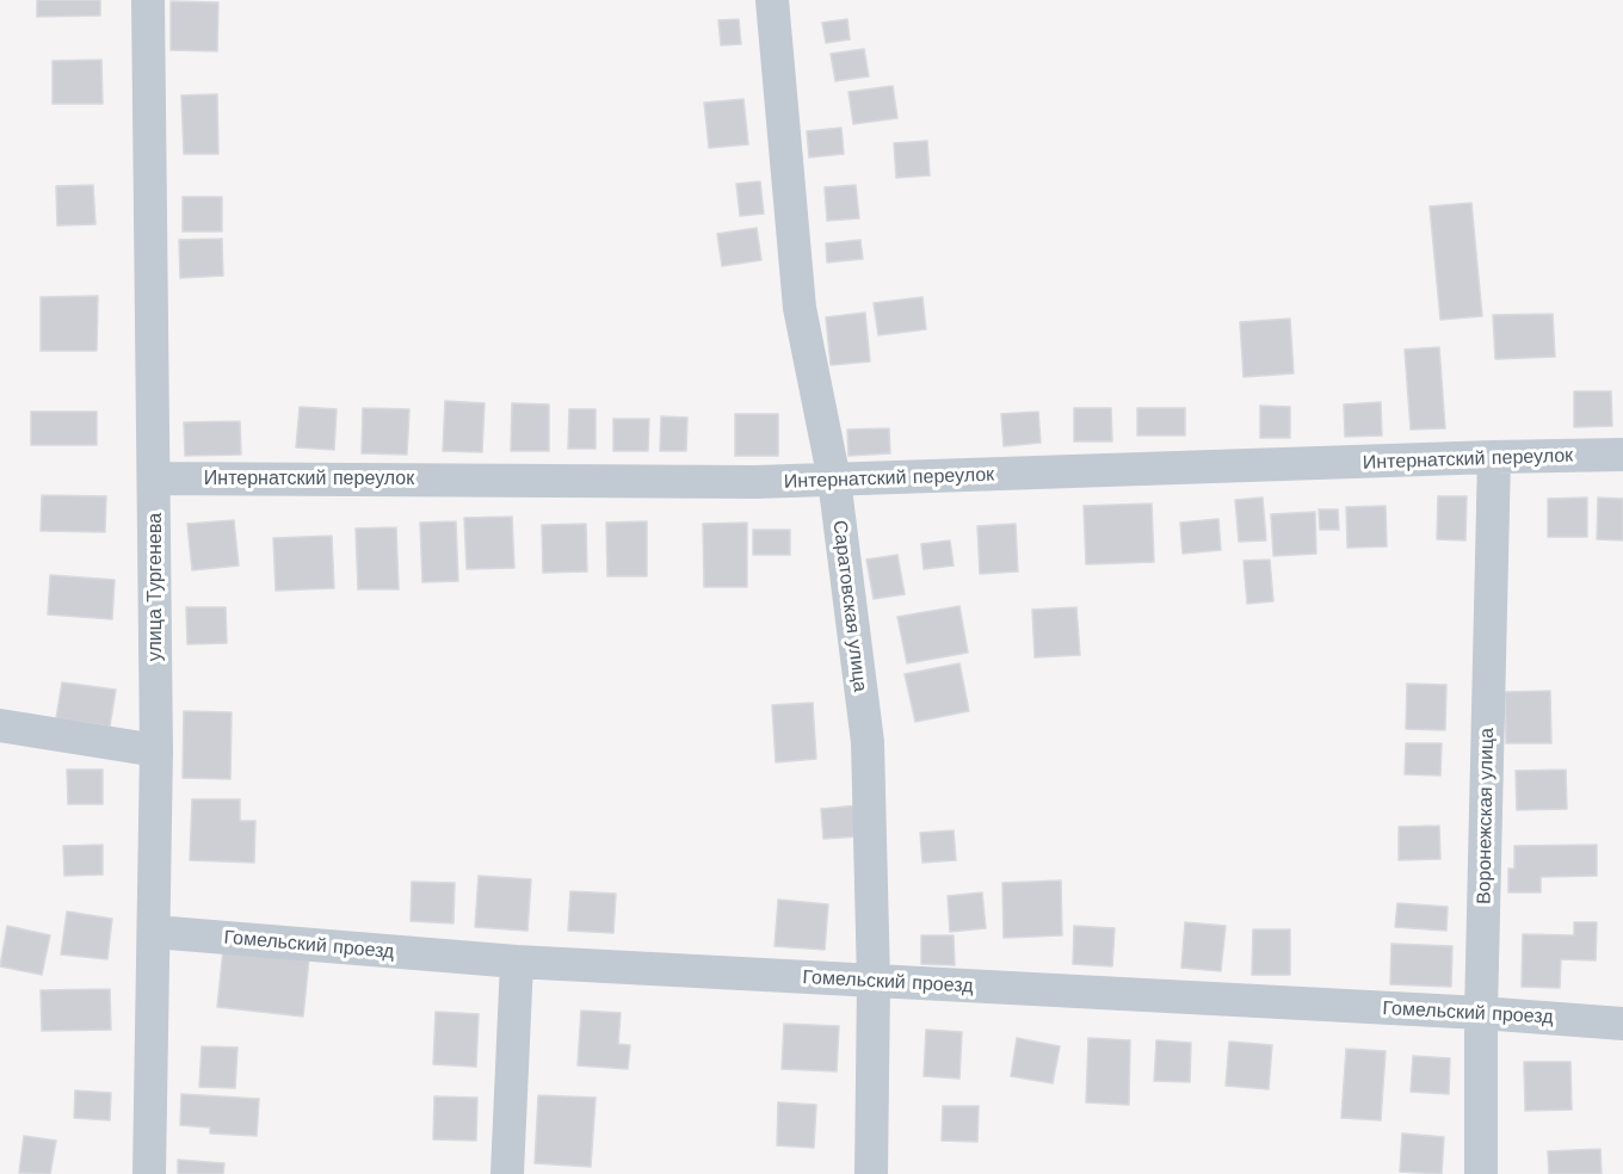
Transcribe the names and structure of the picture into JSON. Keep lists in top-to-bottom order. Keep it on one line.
{"streets":{"street":["Интернатский переулок","улица Тургенева","Саратовская улица","Воронежская улица","Гомельский проезд"]},"crossings":[["Интернатский переулок","улица Тургенева"],["Интернатский переулок","Саратовская улица"],["Интернатский переулок","Воронежская улица"],["улица Тургенева","Гомельский проезд"],["Саратовская улица","Гомельский проезд"],["Воронежская улица","Гомельский проезд"]]}
